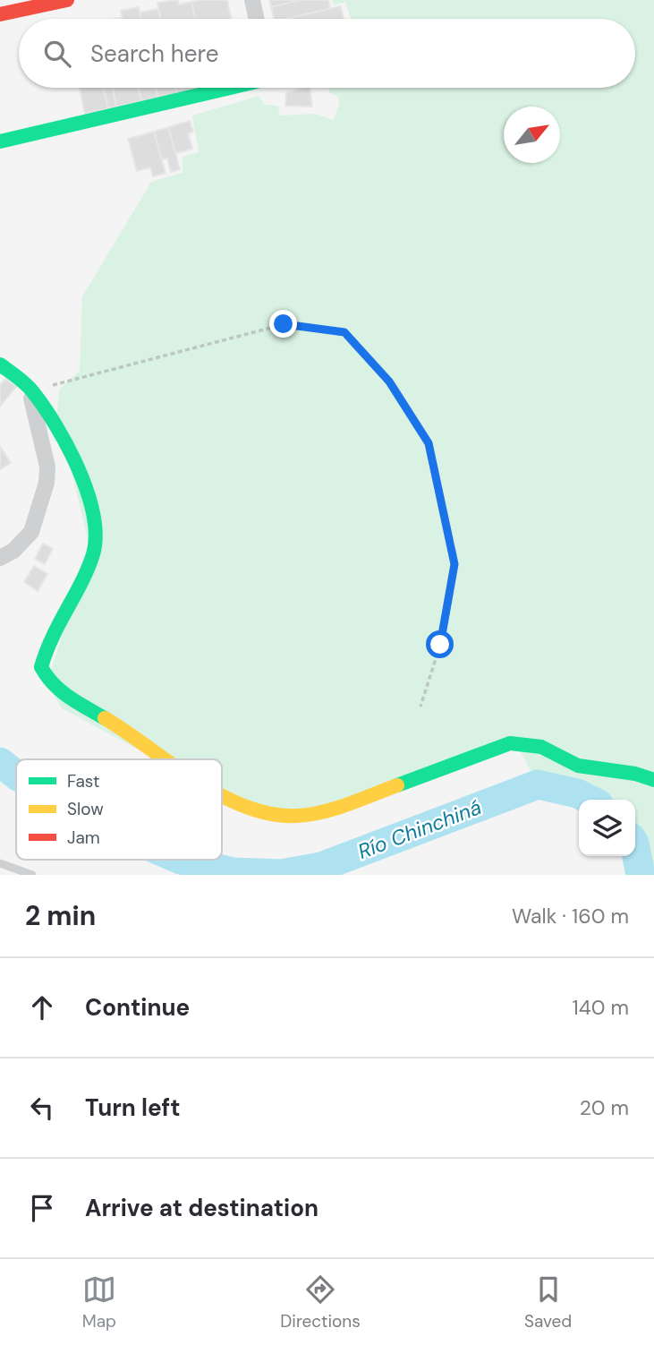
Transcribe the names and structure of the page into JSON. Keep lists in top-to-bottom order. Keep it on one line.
{"water":["Río Chinchiná"],"legend":["Fast","Slow","Jam"],"north":"top right","page":{"search":"Search here","heading":["2 min","Walk · 160 m"],"list":[["Continue","140 m"],["Turn left","20 m"],"Arrive at destination"],"nav":["Map","Directions","Saved"]}}
